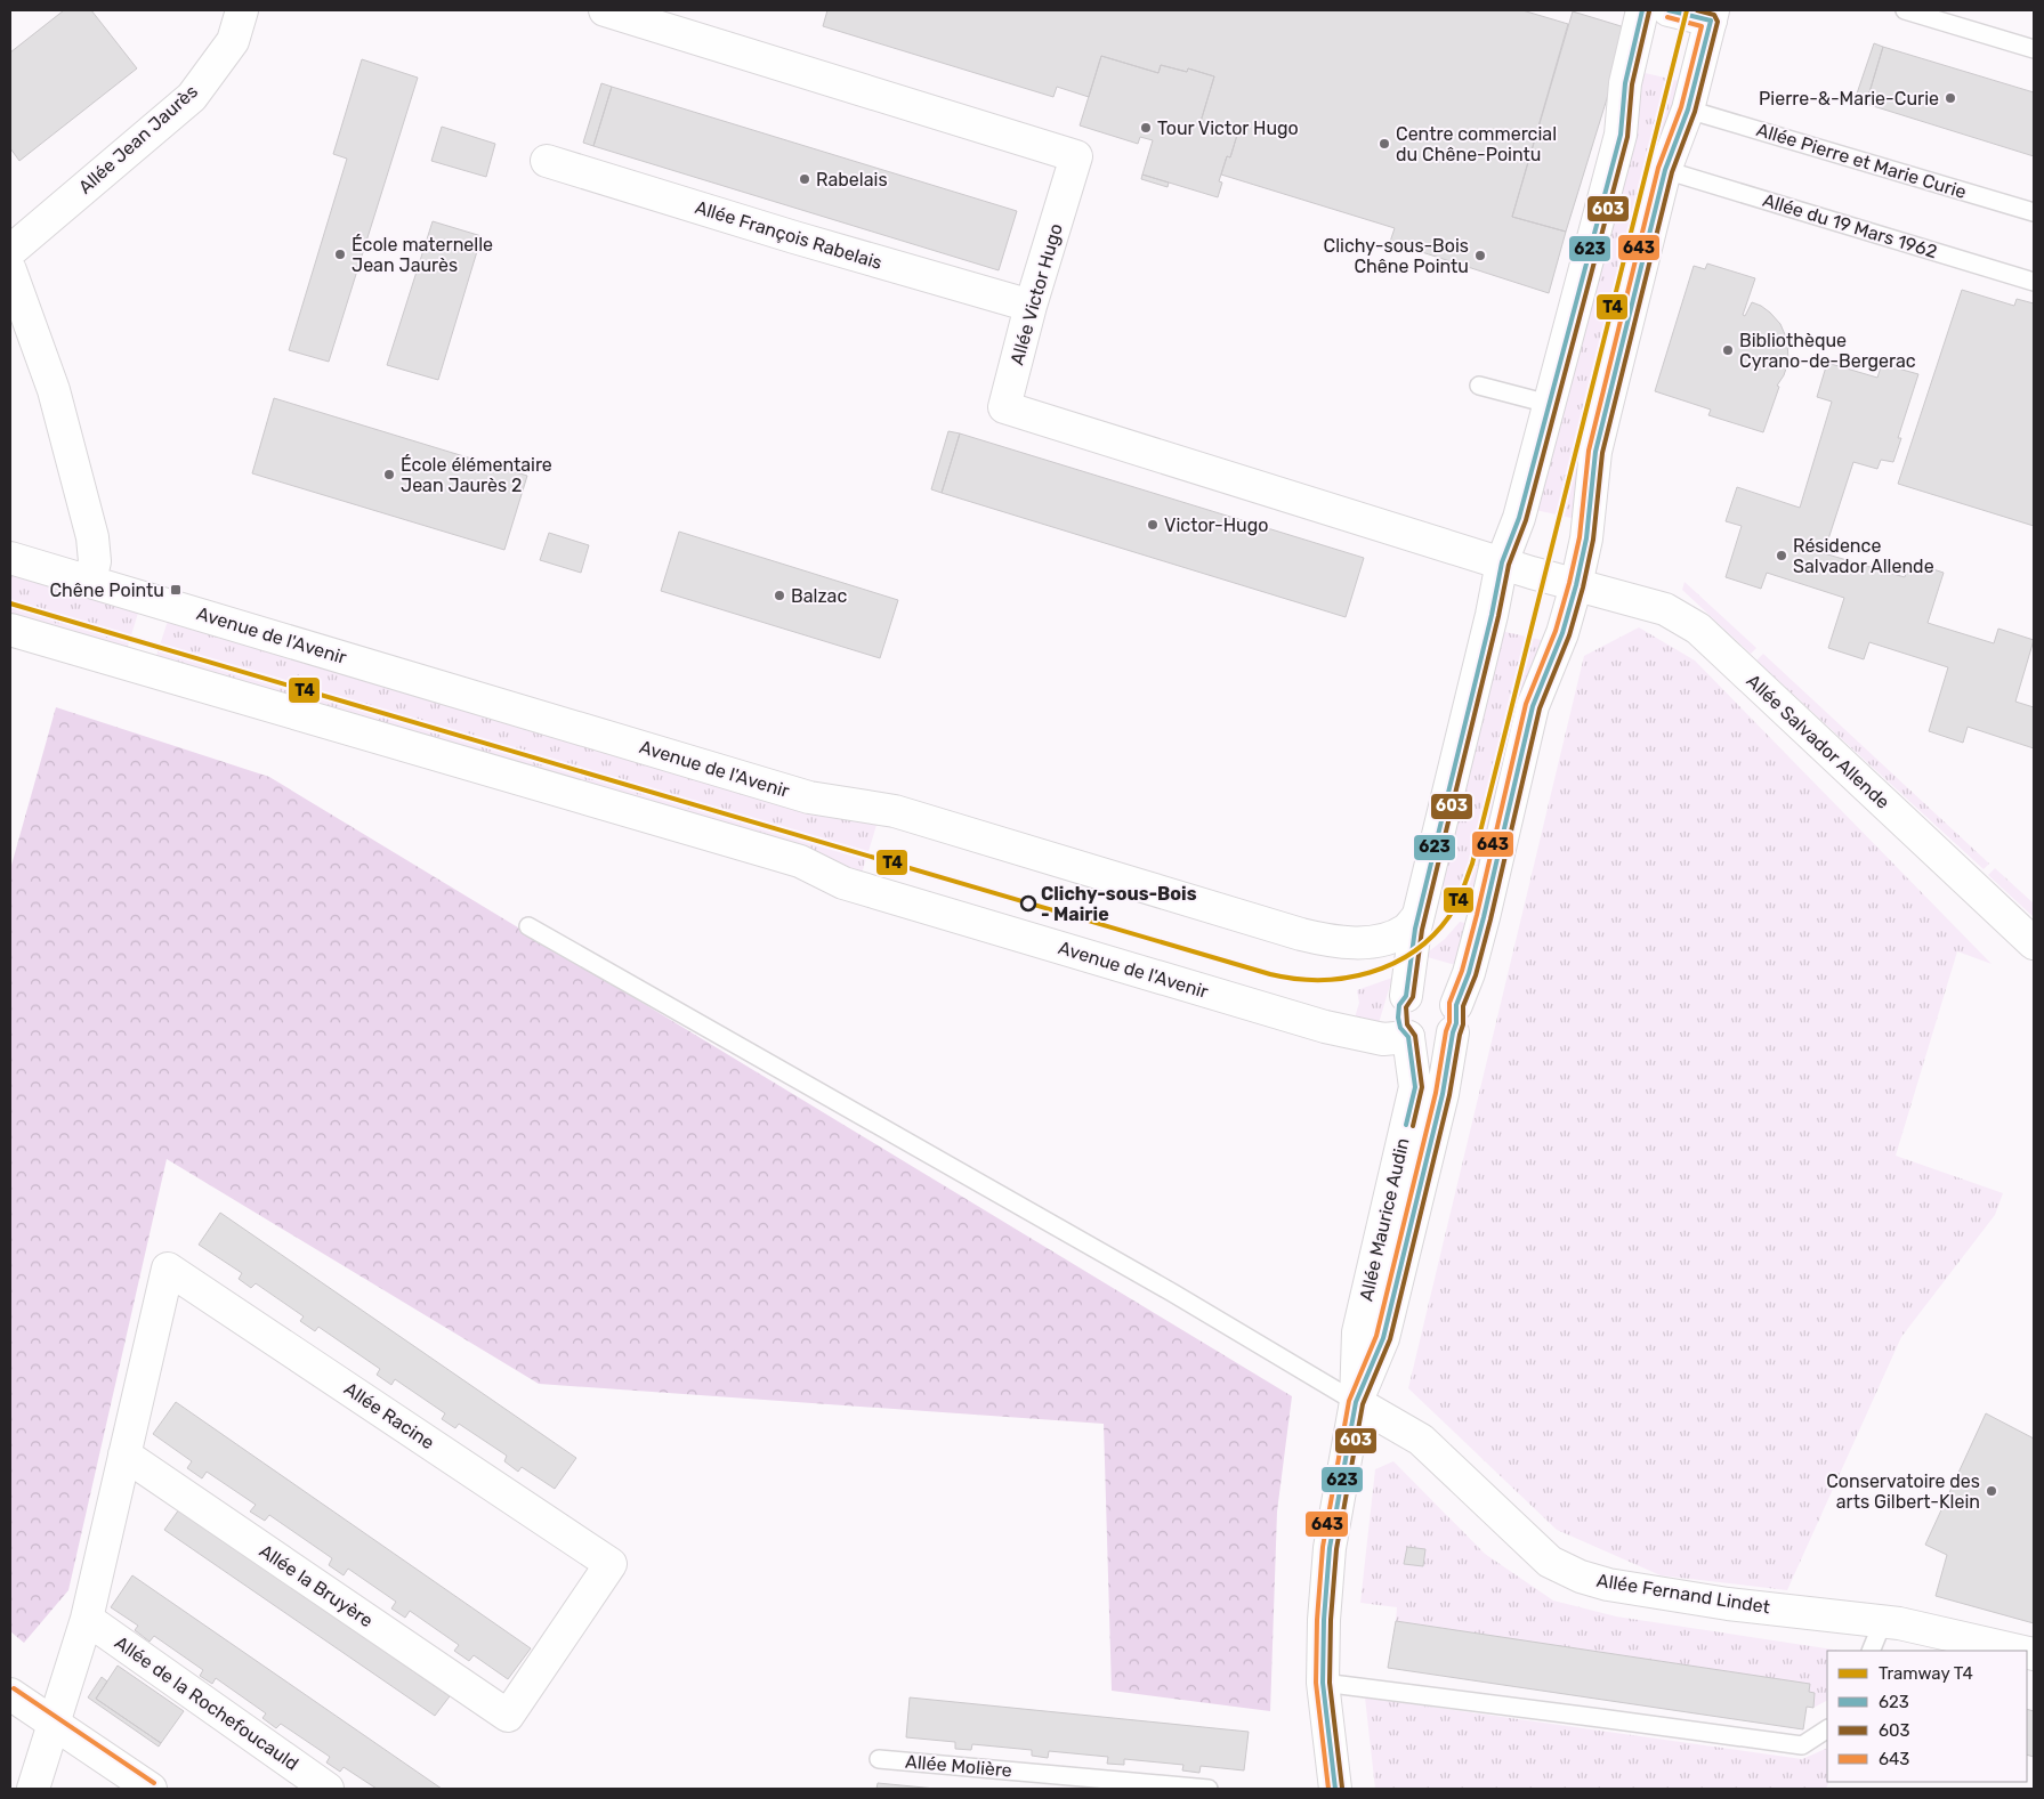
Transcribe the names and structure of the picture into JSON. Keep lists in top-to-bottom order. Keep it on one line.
{"streets":{"street":["Allée Jean Jaurès","Allée François Rabelais","Allée Victor Hugo","Avenue de l'Avenir","Allée Salvador Allende","Allée Maurice Audin","Allée Racine","Allée la Bruyère","Allée Fernand Lindet","Allée de la Rochefoucauld"],"lane":["Allée Pierre et Marie Curie","Allée du 19 Mars 1962","Allée Molière"]},"crossings":[["Allée Pierre et Marie Curie","Allée Maurice Audin"],["Allée du 19 Mars 1962","Allée Maurice Audin"],["Allée François Rabelais","Allée Victor Hugo"],["Allée Victor Hugo","Allée Salvador Allende"],["Avenue de l'Avenir","Allée Maurice Audin"],["Allée Salvador Allende","Allée Maurice Audin"],["Allée Maurice Audin","Allée Fernand Lindet"],["Allée Racine","Allée la Bruyère"]],"places":{"other":["Pierre-&-Marie-Curie","Tour Victor Hugo","Centre commercial du Chêne-Pointu","Rabelais","École maternelle Jean Jaurès","Clichy-sous-Bois Chêne Pointu","Bibliothèque Cyrano-de-Bergerac","École élémentaire Jean Jaurès 2","Victor-Hugo","Résidence Salvador Allende","Balzac","Clichy-sous-Bois - Mairie","Conservatoire des arts Gilbert-Klein"],"transit":["Chêne Pointu"]},"lines":["tram line T4","transit line 623","transit line 603","transit line 643"],"legend":["Tramway T4","623","603","643"]}
